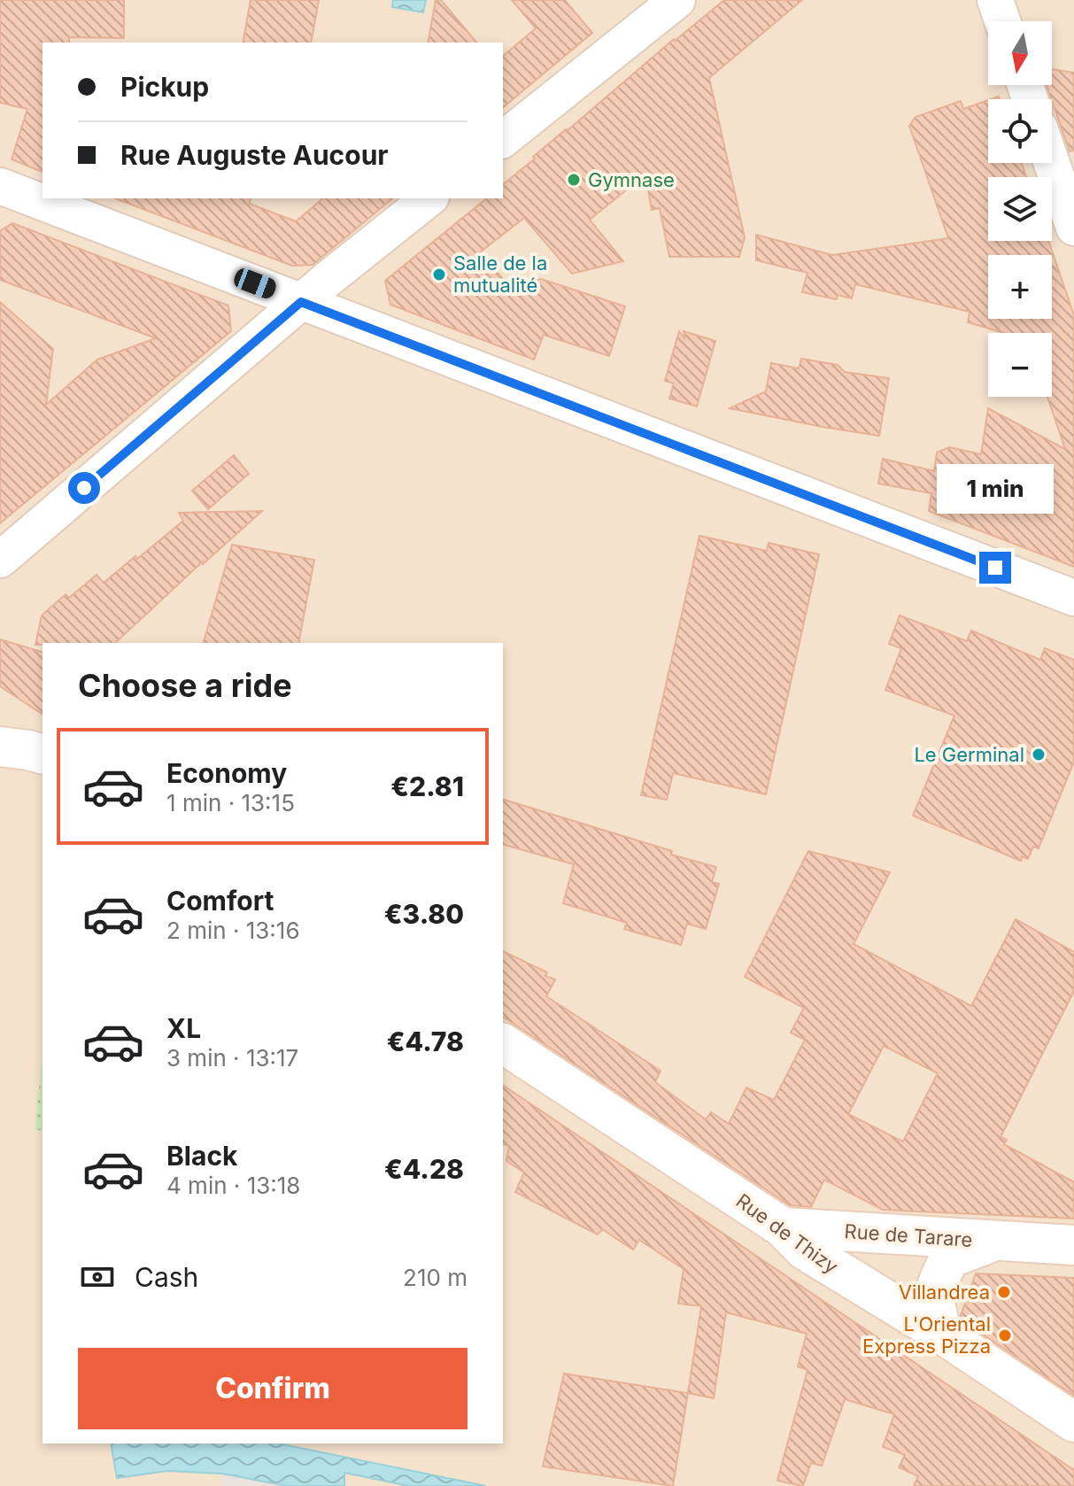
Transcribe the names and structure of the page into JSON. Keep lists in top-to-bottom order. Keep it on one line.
{"streets":{"main road":["Rue de Thizy","Rue de Tarare"]},"crossings":[["Rue de Thizy","Rue de Tarare"]],"places":["Gymnase","Salle de la mutualité","Le Germinal","Villandrea","L'Oriental Express Pizza"],"north":"bottom","page":{"map_buttons":["+","−"],"banner":["Pickup","Rue Auguste Aucour"],"bubble":"1 min","heading":"Choose a ride","list":[{"name":"Economy","note":"1 min · 13:15","value":"€2.81"},{"name":"Comfort","note":"2 min · 13:16","value":"€3.80"},{"name":"XL","note":"3 min · 13:17","value":"€4.78"},{"name":"Black","note":"4 min · 13:18","value":"€4.28"}],"pay":["Cash","210 m"],"buttons":"Confirm"}}
